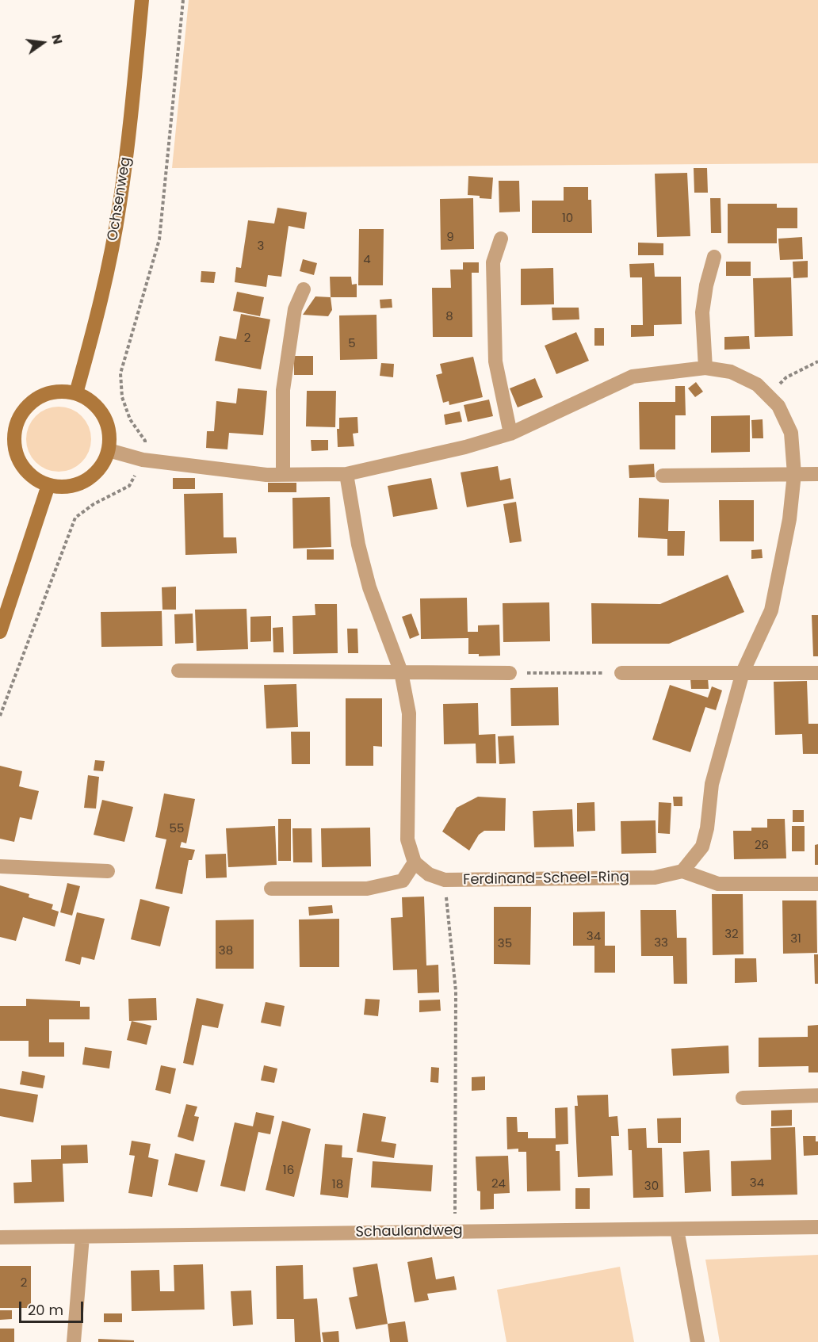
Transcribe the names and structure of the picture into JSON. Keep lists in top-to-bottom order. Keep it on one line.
{"streets":{"main road":["Ochsenweg"],"street":["Ferdinand-Scheel-Ring","Schaulandweg"]},"house_numbers":["10","9","3","4","8","2","5","55","26","32","34","31","33","35","38","16","34","24","18","30","2"],"scale_bar":"20 m","north":"right"}
